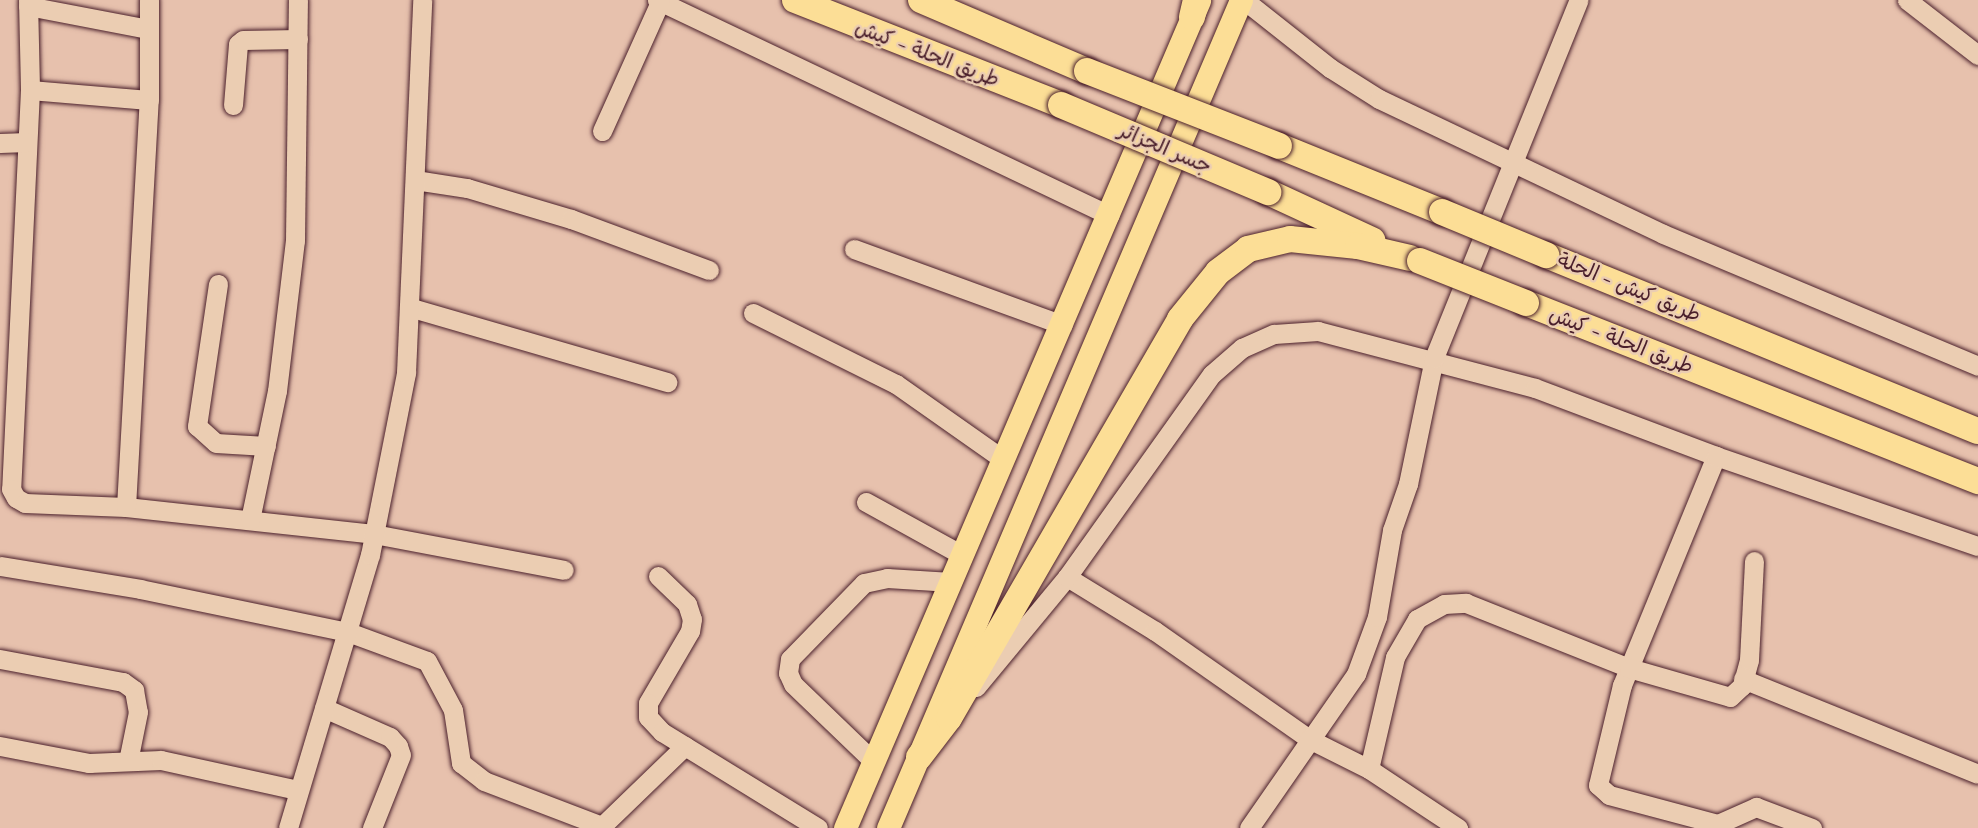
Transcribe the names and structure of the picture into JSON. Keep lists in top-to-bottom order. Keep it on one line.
{"streets":{"highway":["طريق الحلة - كيش","جسر الجزائر","طريق كيش - الحلة"]},"crossings":[["طريق الحلة - كيش","جسر الجزائر"],["جسر الجزائر","طريق كيش - الحلة"]]}
